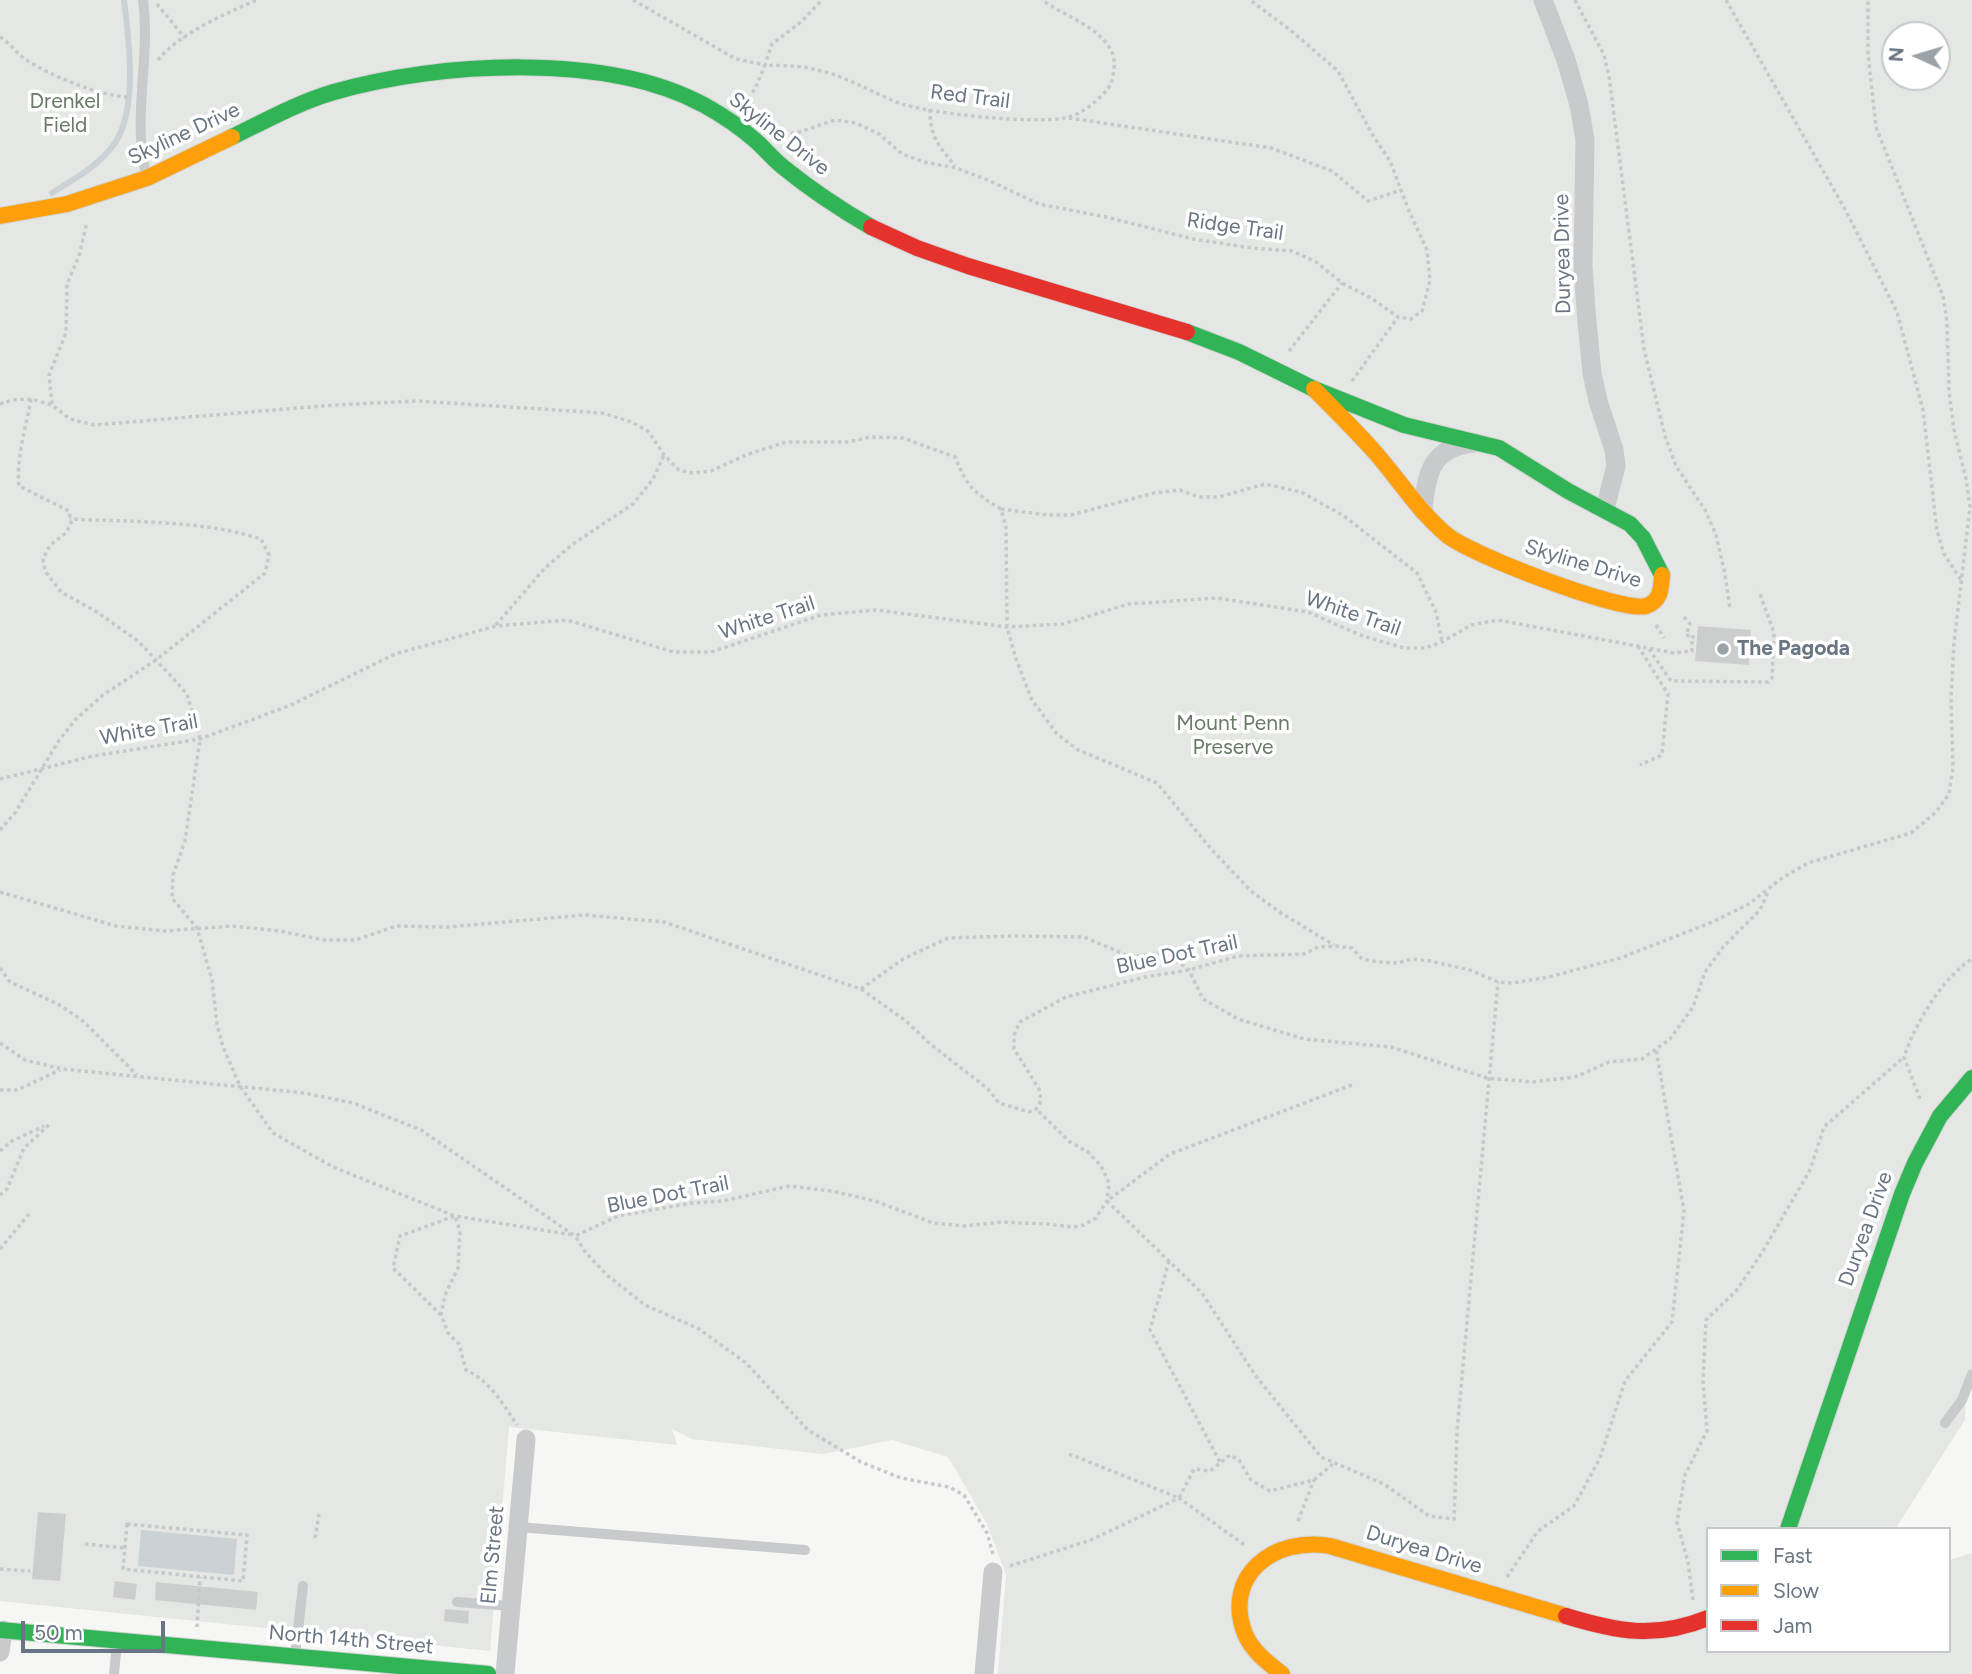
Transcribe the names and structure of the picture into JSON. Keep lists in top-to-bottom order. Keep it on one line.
{"streets":{"street":["Skyline Drive","Duryea Drive","Elm Street","North 14th Street"],"path":["Red Trail","Ridge Trail","White Trail","Blue Dot Trail"]},"crossings":[["Skyline Drive","Ridge Trail"],["Skyline Drive","Duryea Drive"]],"parks":["Drenkel Field","Mount Penn Preserve"],"places":["The Pagoda"],"legend":["Fast","Slow","Jam"],"scale_bar":"50 m","north":"left"}
